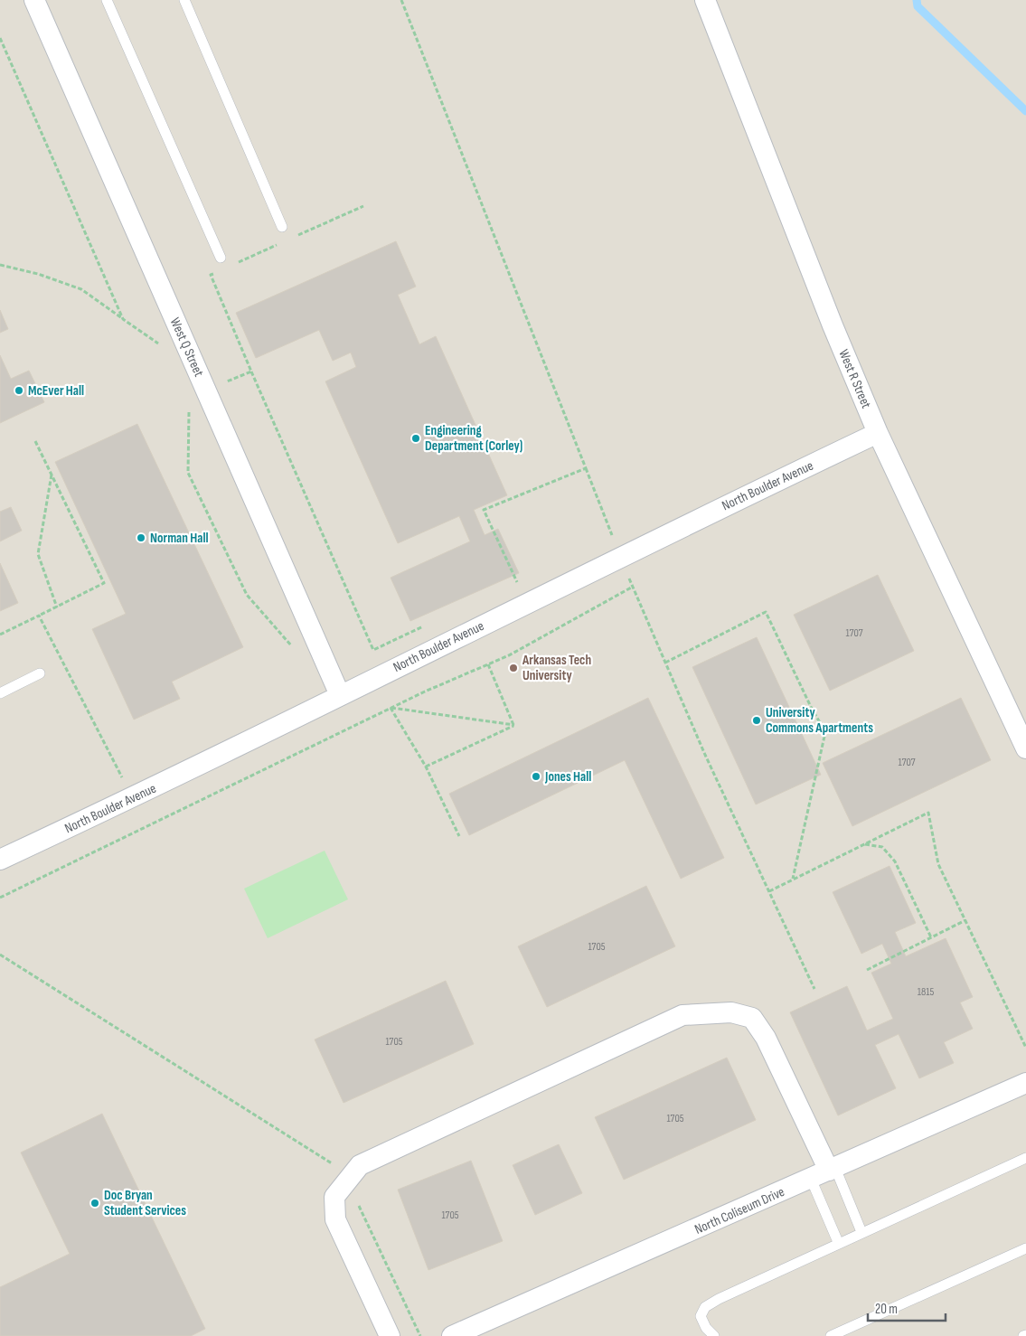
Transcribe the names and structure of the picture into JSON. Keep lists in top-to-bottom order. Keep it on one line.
{"streets":{"street":["West Q Street","West R Street","North Boulder Avenue","North Coliseum Drive"]},"crossings":[["West Q Street","North Boulder Avenue"],["West R Street","North Boulder Avenue"]],"places":["McEver Hall","Engineering Department (Corley)","Norman Hall","Arkansas Tech University","University Commons Apartments","Jones Hall","Doc Bryan Student Services"],"house_numbers":["1707","1707","1705","1815","1705","1705","1705"],"scale_bar":"20 m"}
